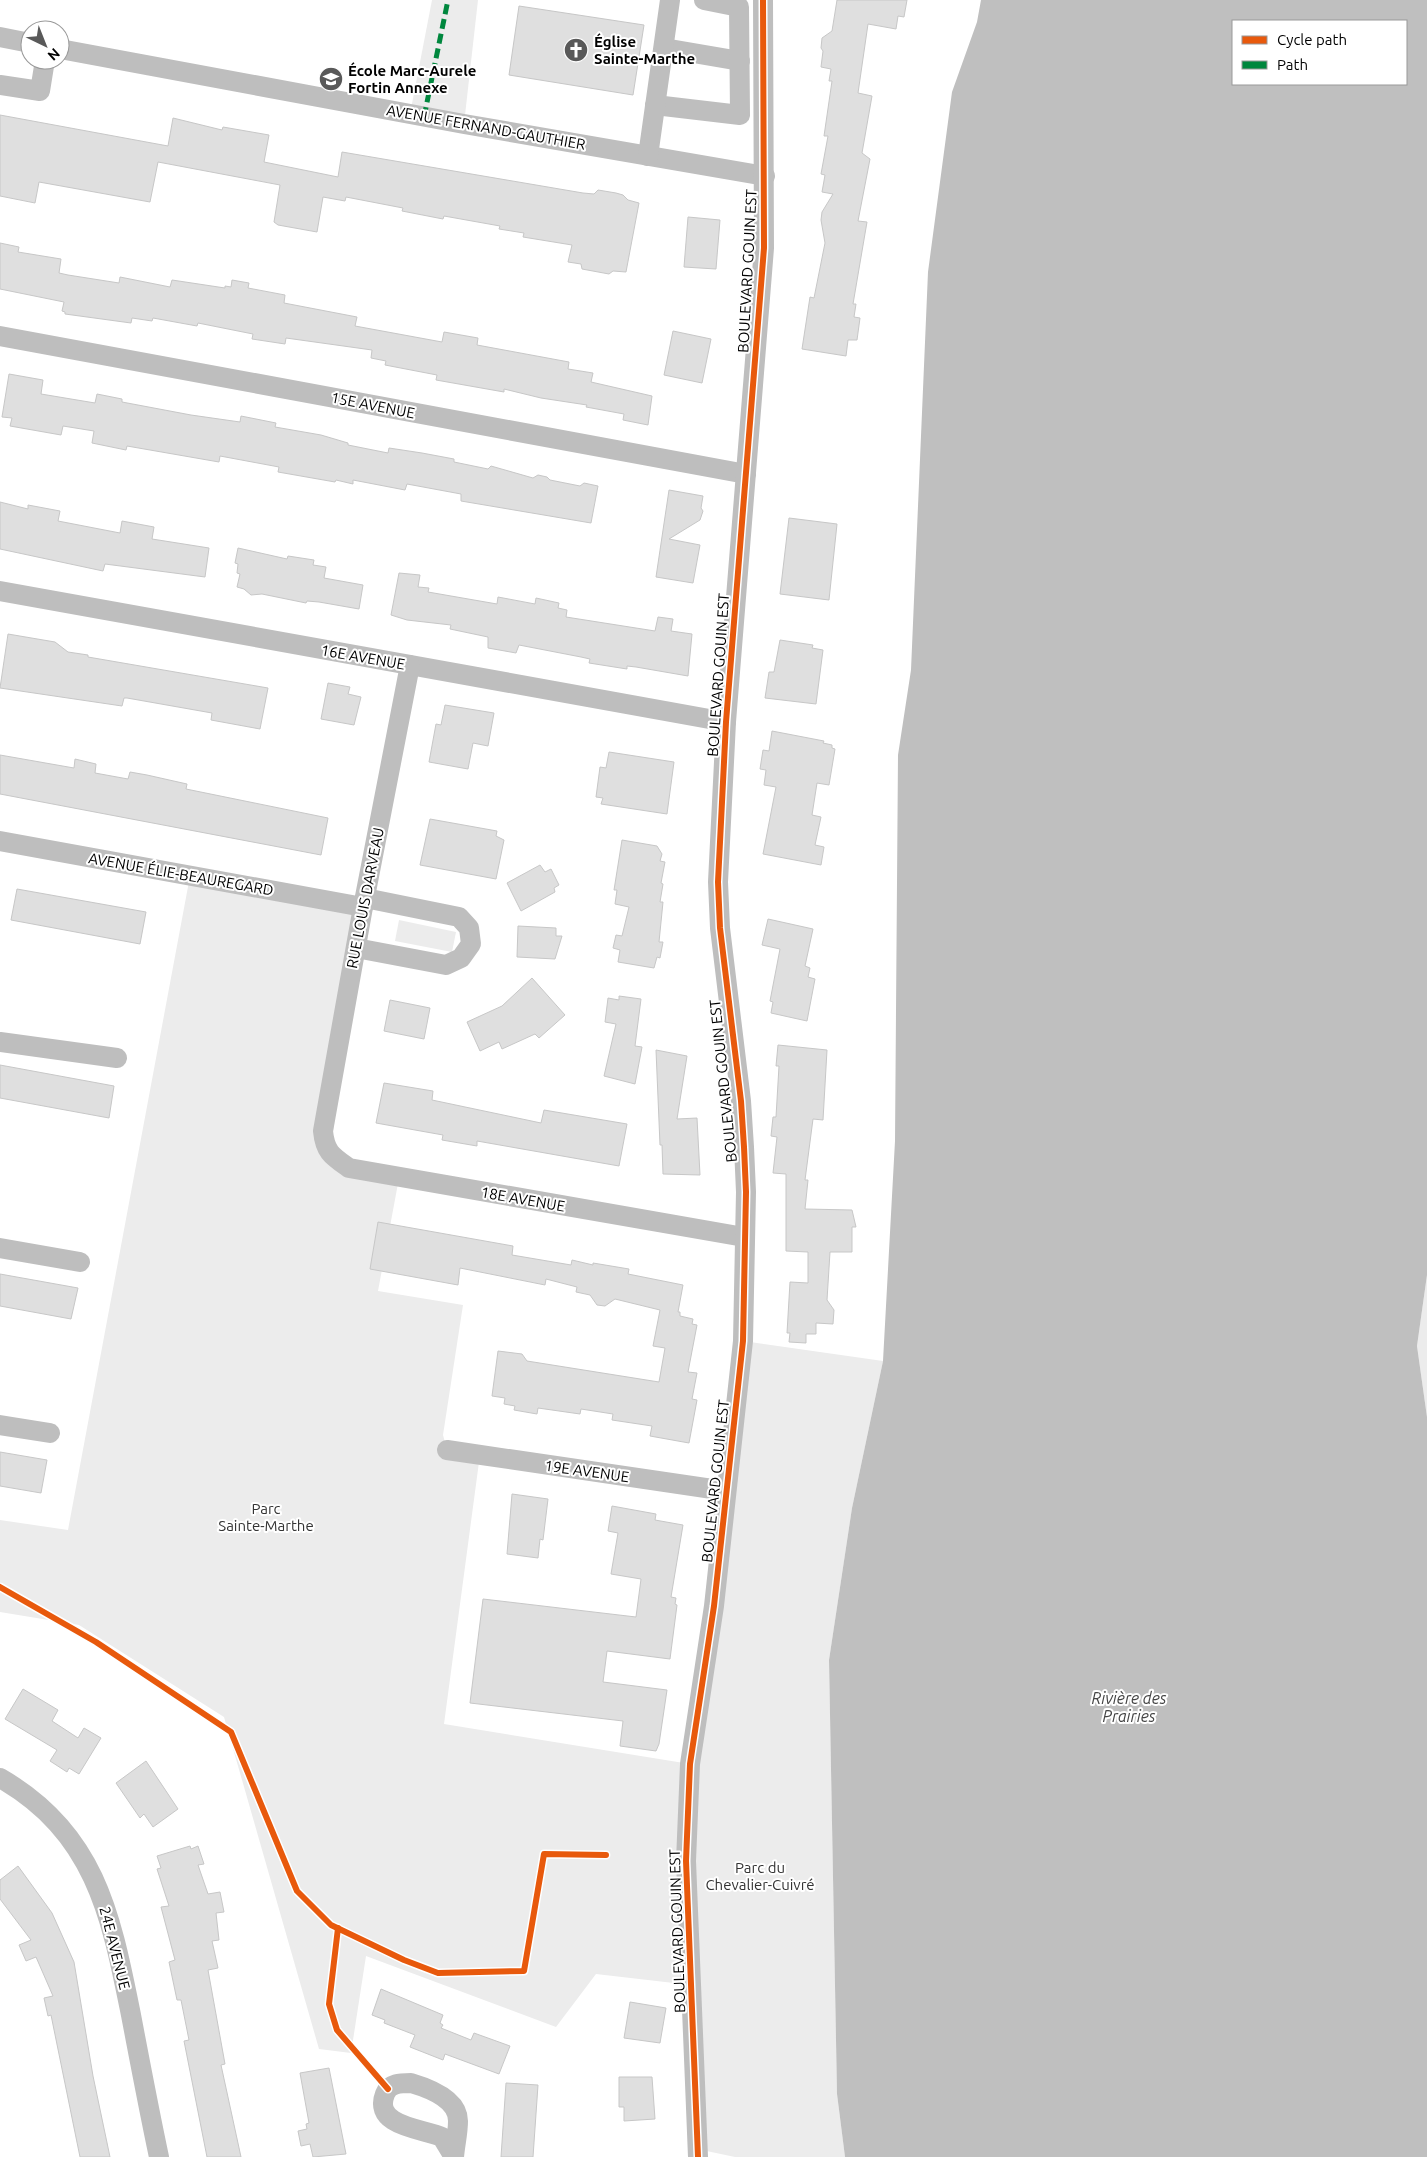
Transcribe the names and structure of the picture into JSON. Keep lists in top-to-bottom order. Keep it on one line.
{"streets":{"street":["AVENUE FERNAND-GAUTHIER","BOULEVARD GOUIN EST","15E AVENUE","16E AVENUE","AVENUE ÉLIE-BEAUREGARD","RUE LOUIS DARVEAU","18E AVENUE","19E AVENUE","24E AVENUE"]},"crossings":[["AVENUE FERNAND-GAUTHIER","BOULEVARD GOUIN EST"],["BOULEVARD GOUIN EST","15E AVENUE"],["BOULEVARD GOUIN EST","16E AVENUE"],["BOULEVARD GOUIN EST","18E AVENUE"],["BOULEVARD GOUIN EST","19E AVENUE"],["16E AVENUE","RUE LOUIS DARVEAU"],["AVENUE ÉLIE-BEAUREGARD","RUE LOUIS DARVEAU"],["RUE LOUIS DARVEAU","18E AVENUE"]],"water":["Rivière des Prairies"],"parks":["Parc Sainte-Marthe","Parc du Chevalier-Cuivré"],"places":{"church":["Église Sainte-Marthe"],"school or university":["École Marc-Aurele Fortin Annexe"]},"legend":["Cycle path","Path"],"north":"bottom right"}
